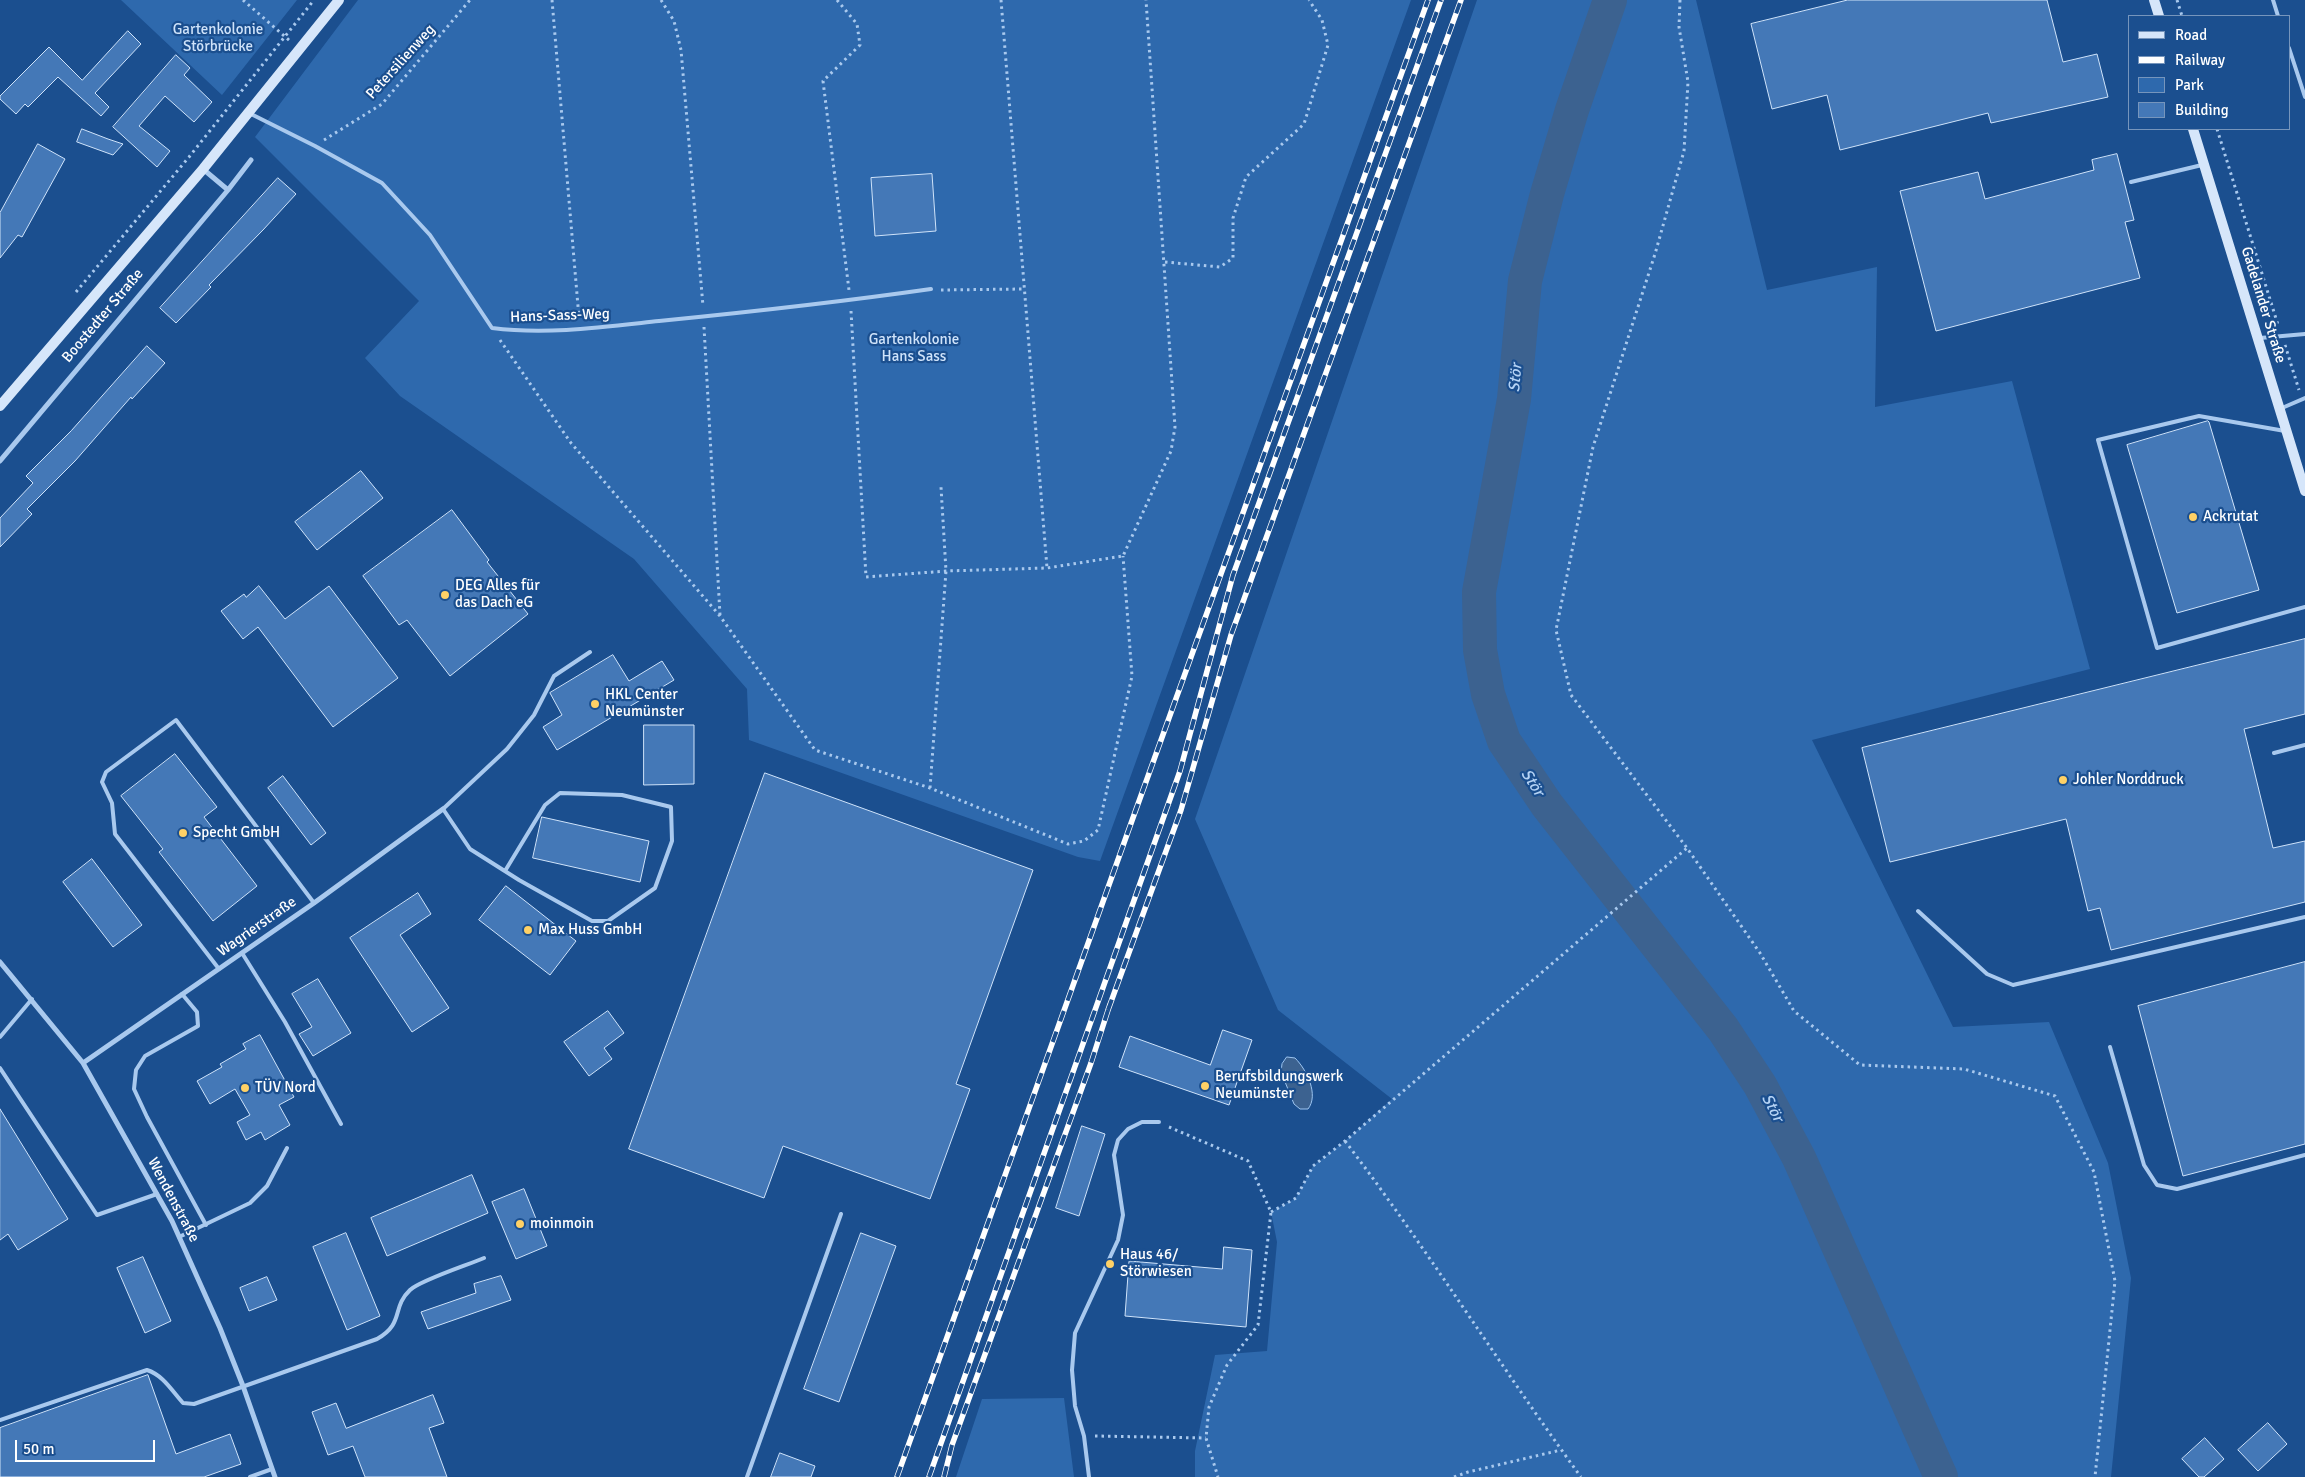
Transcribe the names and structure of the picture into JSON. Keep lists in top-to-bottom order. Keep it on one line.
{"streets":{"street":["Gadelander Straße","Boostedter Straße","Wagrierstraße","Wendenstraße"],"lane":["Hans-Sass-Weg"],"path":["Petersilienweg"]},"crossings":[["Petersilienweg","Hans-Sass-Weg"],["Boostedter Straße","Hans-Sass-Weg"],["Wagrierstraße","Wendenstraße"]],"water":["Stör"],"parks":["Gartenkolonie Störbrücke","Gartenkolonie Hans Sass"],"places":["Ackrutat","DEG Alles für das Dach eG","HKL Center Neumünster","Johler Norddruck","Specht GmbH","Max Huss GmbH","Berufsbildungswerk Neumünster","TÜV Nord","moinmoin","Haus 46/ Störwiesen"],"legend":["Road","Railway","Park","Building"],"scale_bar":"50 m"}
